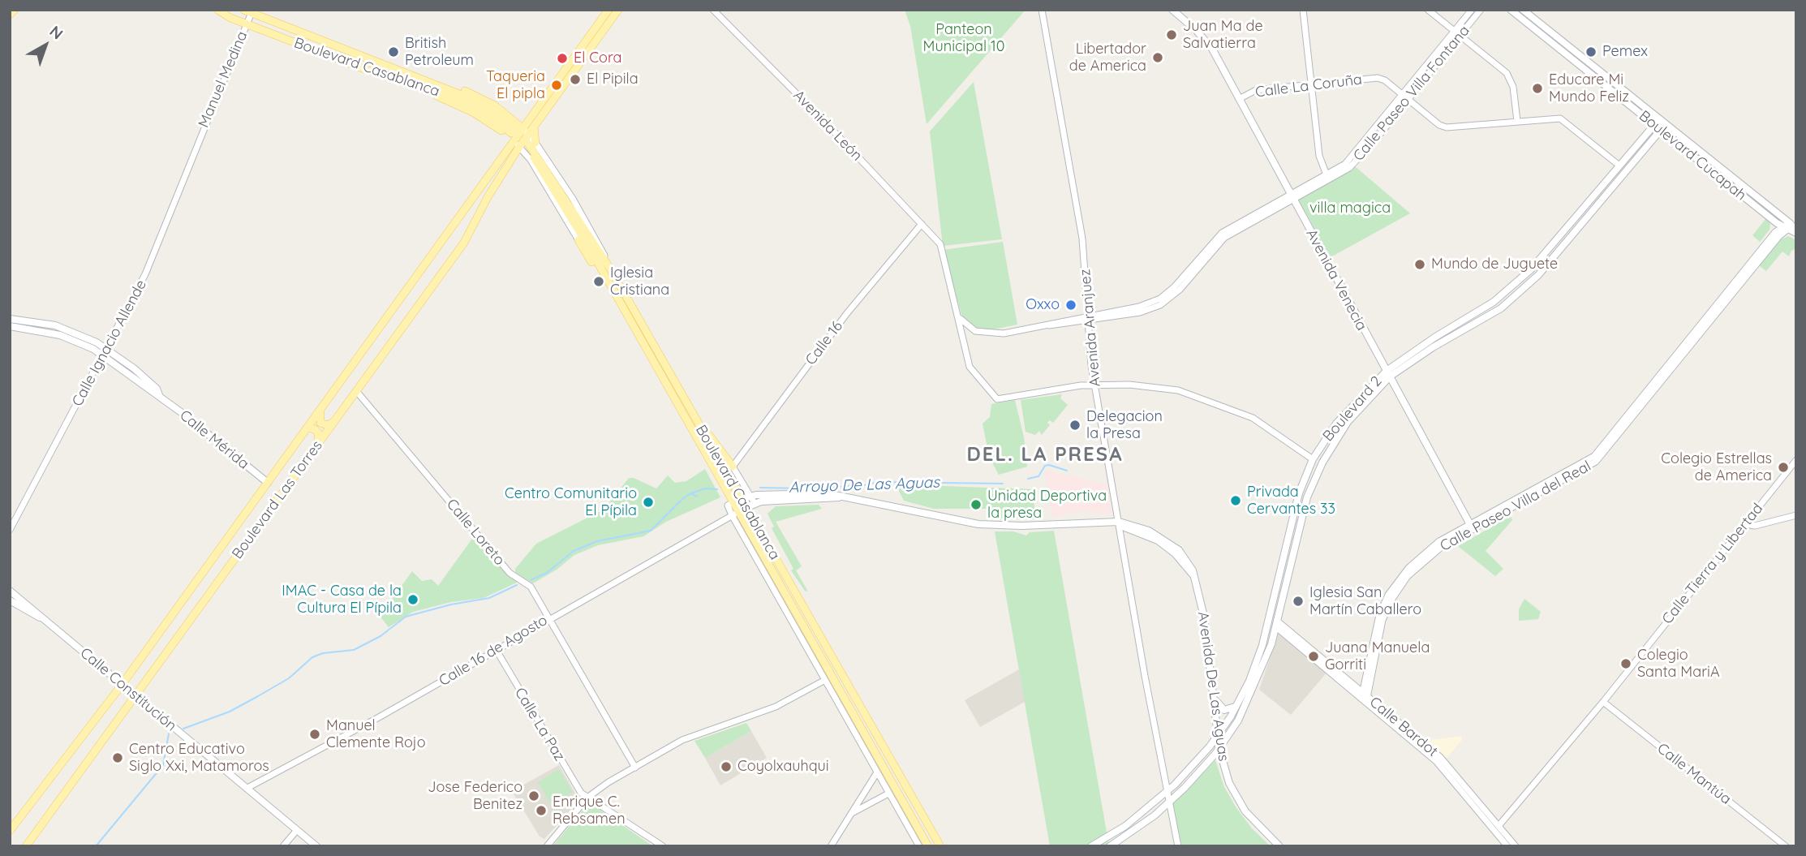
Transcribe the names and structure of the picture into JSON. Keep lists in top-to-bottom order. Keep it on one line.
{"streets":{"main road":["Boulevard Casablanca","Boulevard Cucapah","Avenida Venecia","Boulevard 2","Calle Mérida","Boulevard Las Torres","Avenida De Las Aguas","Calle Constitución"],"street":["Manuel Medina","Calle La Coruña","Calle Paseo Villa Fontana","Avenida León","Avenida Aranjuez","Calle Ignacio Allende","Calle 16","Calle Paseo Villa del Real","Calle Loreto","Calle Tierra y Libertad","Calle 16 de Agosto","Calle La Paz","Calle Bardot","Calle Mantúa"]},"crossings":[["Boulevard Casablanca","Manuel Medina"],["Boulevard Casablanca","Boulevard Las Torres"],["Boulevard Casablanca","Calle 16 de Agosto"],["Manuel Medina","Calle Ignacio Allende"],["Calle La Coruña","Calle Paseo Villa Fontana"],["Calle La Coruña","Avenida Venecia"],["Calle La Coruña","Boulevard 2"],["Calle Paseo Villa Fontana","Avenida León"],["Calle Paseo Villa Fontana","Avenida Venecia"],["Calle Paseo Villa Fontana","Avenida Aranjuez"],["Avenida León","Avenida Aranjuez"],["Avenida León","Calle 16"],["Boulevard Cucapah","Boulevard 2"],["Boulevard Cucapah","Calle Paseo Villa del Real"],["Avenida Venecia","Boulevard 2"],["Avenida Venecia","Calle Paseo Villa del Real"],["Avenida Aranjuez","Boulevard 2"],["Avenida Aranjuez","Avenida De Las Aguas"],["Calle Ignacio Allende","Calle Mérida"],["Boulevard 2","Avenida De Las Aguas"],["Boulevard 2","Calle Bardot"],["Calle Mérida","Boulevard Las Torres"],["Boulevard Las Torres","Calle Loreto"],["Boulevard Las Torres","Calle Constitución"],["Calle Paseo Villa del Real","Calle Bardot"],["Calle Loreto","Calle 16 de Agosto"],["Calle Tierra y Libertad","Calle Bardot"],["Calle Tierra y Libertad","Calle Mantúa"],["Calle 16 de Agosto","Calle Constitución"],["Calle 16 de Agosto","Calle La Paz"]],"districts":["DEL. LA PRESA"],"water":["Arroyo De Las Aguas"],"parks":["Panteon Municipal 10","villa magica"],"places":["Juan Ma de Salvatierra","British Petroleum","Pemex","Libertador de America","El Cora","El Pipila","Taqueria El pipla","Educare Mi Mundo Feliz","Mundo de Juguete","Iglesia Cristiana","Oxxo","Delegacion la Presa","Colegio Estrellas de America","Privada Cervantes 33","Centro Comunitario El Pípila","Unidad Deportiva la presa","IMAC - Casa de la Cultura El Pípila","Iglesia San Martín Caballero","Juana Manuela Gorriti","Colegio Santa MariA","Manuel Clemente Rojo","Centro Educativo Siglo Xxi, Matamoros","Coyolxauhqui","Jose Federico Benitez","Enrique C. Rebsamen"],"north":"top right"}
